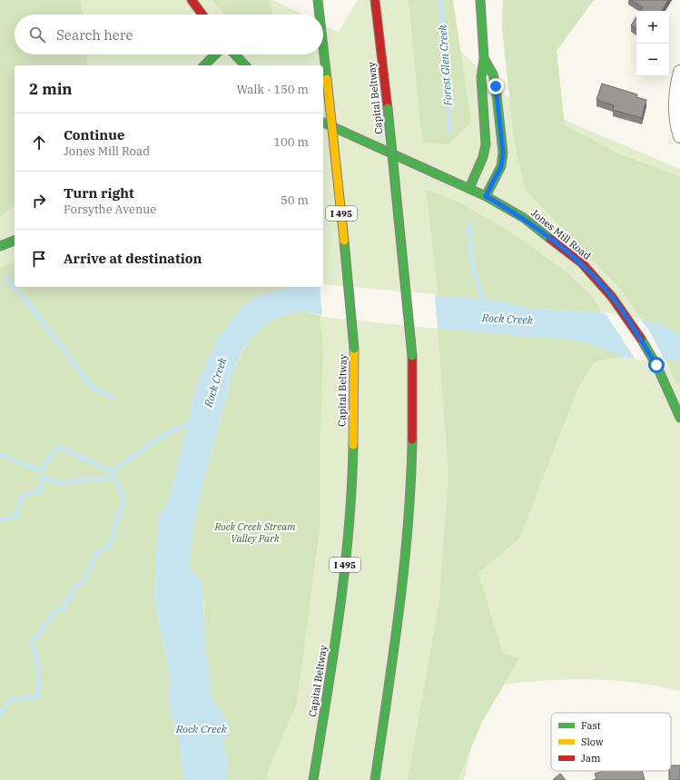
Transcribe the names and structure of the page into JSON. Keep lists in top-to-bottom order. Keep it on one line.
{"streets":{"main road":["Capital Beltway","I 495","Jones Mill Road"]},"water":["Forest Glen Creek","Rock Creek"],"parks":["Rock Creek Stream Valley Park"],"legend":["Fast","Slow","Jam"],"page":{"map_buttons":["+","−"],"search":"Search here","heading":["2 min","Walk · 150 m"],"list":[["Continue","Jones Mill Road","100 m"],["Turn right","Forsythe Avenue","50 m"],"Arrive at destination"]}}
